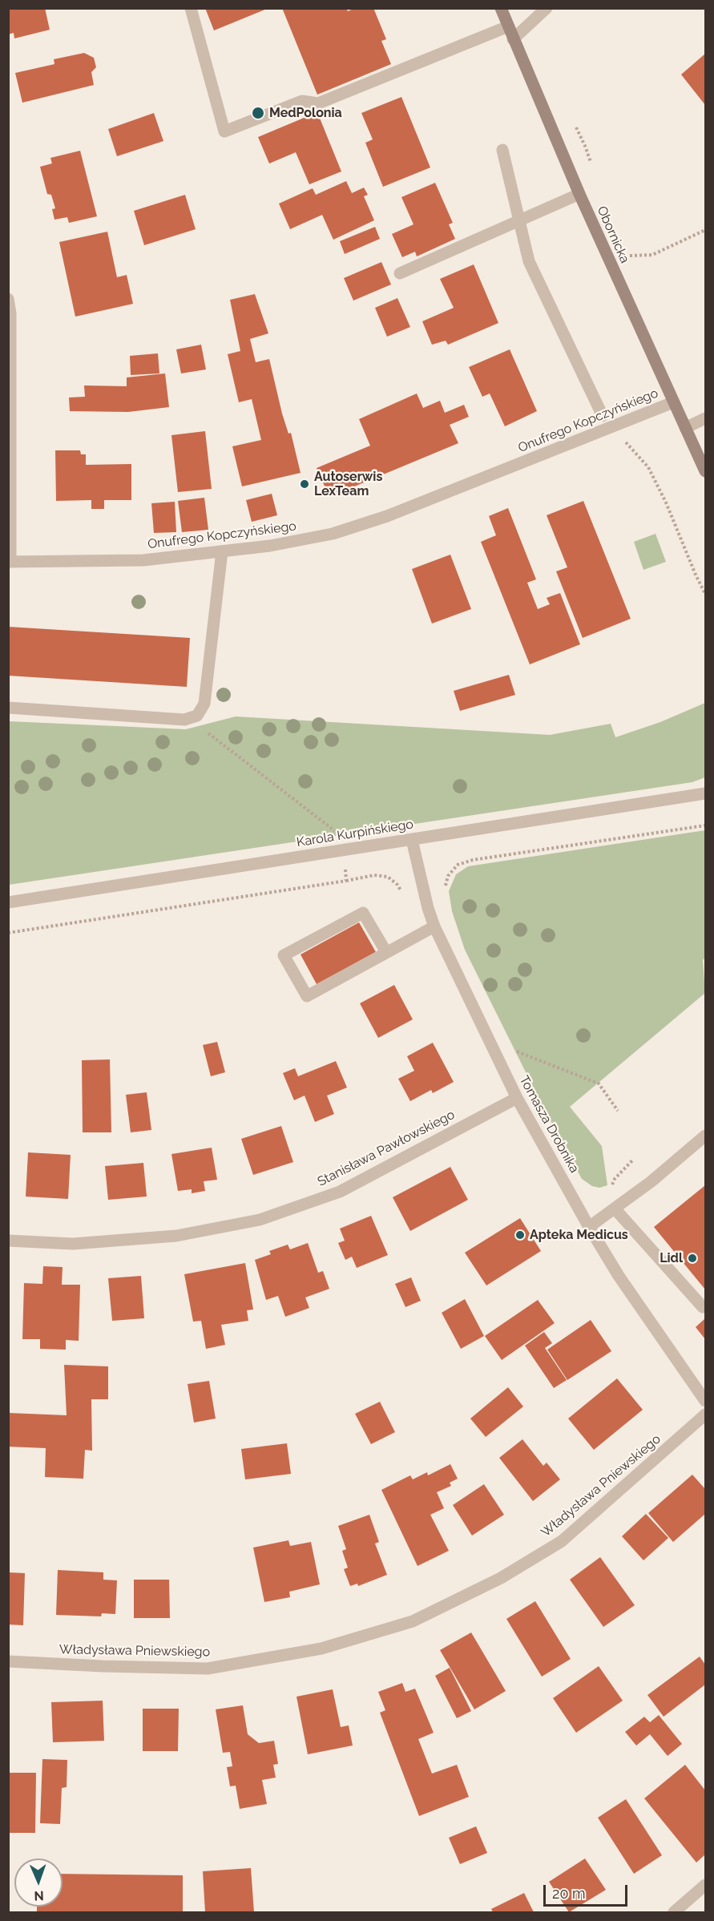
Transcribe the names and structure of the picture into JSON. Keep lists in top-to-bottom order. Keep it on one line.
{"streets":{"main road":["Obornicka"],"street":["Onufrego Kopczyńskiego","Karola Kurpińskiego","Tomasza Drobnika","Stanisława Pawłowskiego","Władysława Pniewskiego"]},"crossings":[["Obornicka","Onufrego Kopczyńskiego"],["Karola Kurpińskiego","Tomasza Drobnika"],["Tomasza Drobnika","Stanisława Pawłowskiego"]],"places":["MedPolonia","Autoserwis LexTeam","Apteka Medicus","Lidl"],"scale_bar":"20 m","north":"bottom"}
